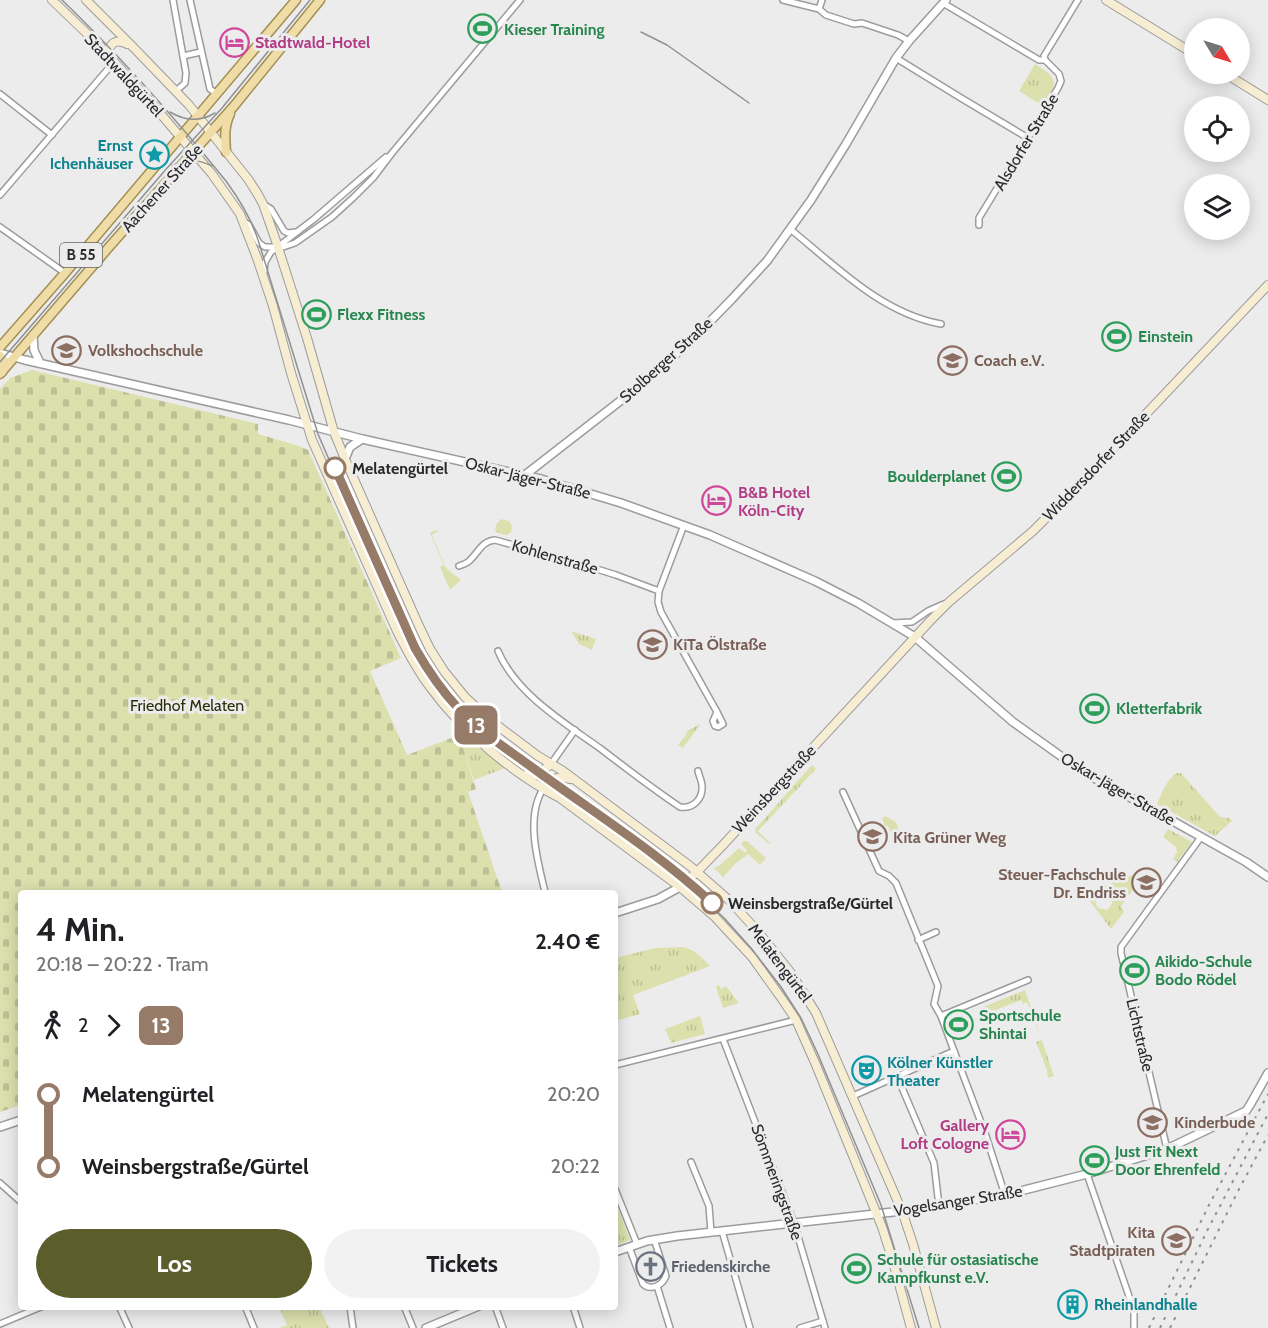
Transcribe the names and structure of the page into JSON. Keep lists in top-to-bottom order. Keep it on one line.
{"streets":{"main road":["Stadtwaldgürtel","Aachener Straße","B 55","Widdersdorfer Straße","Weinsbergstraße","Melatengürtel"],"street":["Alsdorfer Straße","Stolberger Straße","Oskar-Jäger-Straße","Kohlenstraße","Lichtstraße","Sömmeringstraße","Vogelsanger Straße"]},"crossings":[["Stadtwaldgürtel","Aachener Straße"],["Stadtwaldgürtel","Melatengürtel"],["Aachener Straße","Oskar-Jäger-Straße"],["Aachener Straße","Melatengürtel"],["Stolberger Straße","Oskar-Jäger-Straße"],["Widdersdorfer Straße","Oskar-Jäger-Straße"],["Widdersdorfer Straße","Weinsbergstraße"],["Oskar-Jäger-Straße","Weinsbergstraße"],["Oskar-Jäger-Straße","Melatengürtel"],["Oskar-Jäger-Straße","Lichtstraße"],["Weinsbergstraße","Melatengürtel"],["Melatengürtel","Vogelsanger Straße"],["Lichtstraße","Vogelsanger Straße"],["Sömmeringstraße","Vogelsanger Straße"]],"parks":["Friedhof Melaten"],"places":{"sports":["Kieser Training","Flexx Fitness","Einstein","Boulderplanet","Kletterfabrik","Aikido-Schule Bodo Rödel","Sportschule Shintai","Just Fit Next Door Ehrenfeld","Schule für ostasiatische Kampfkunst e.V."],"hotel":["Stadtwald-Hotel","B&B Hotel Köln-City","Gallery Loft Cologne"],"place":["Ernst Ichenhäuser"],"school or university":["Volkshochschule","Coach e.V.","KiTa Ölstraße","Kita Grüner Weg","Steuer-Fachschule Dr. Endriss","Kinderbude","Kita Stadtpiraten"],"other":["Melatengürtel","Weinsbergstraße/Gürtel"],"theatre":["Kölner Künstler Theater"],"church":["Friedenskirche"],"building":["Rheinlandhalle"]},"lines":["tram line 13"],"north":"bottom right","page":{"on_map":"13","heading":["4 Min.","20:18 – 20:22 · Tram","2.40 €"],"legs":["2","13"],"list":[{"name":"Melatengürtel","value":"20:20"},{"name":"Weinsbergstraße/Gürtel","value":"20:22"}],"buttons":["Los","Tickets"]}}
